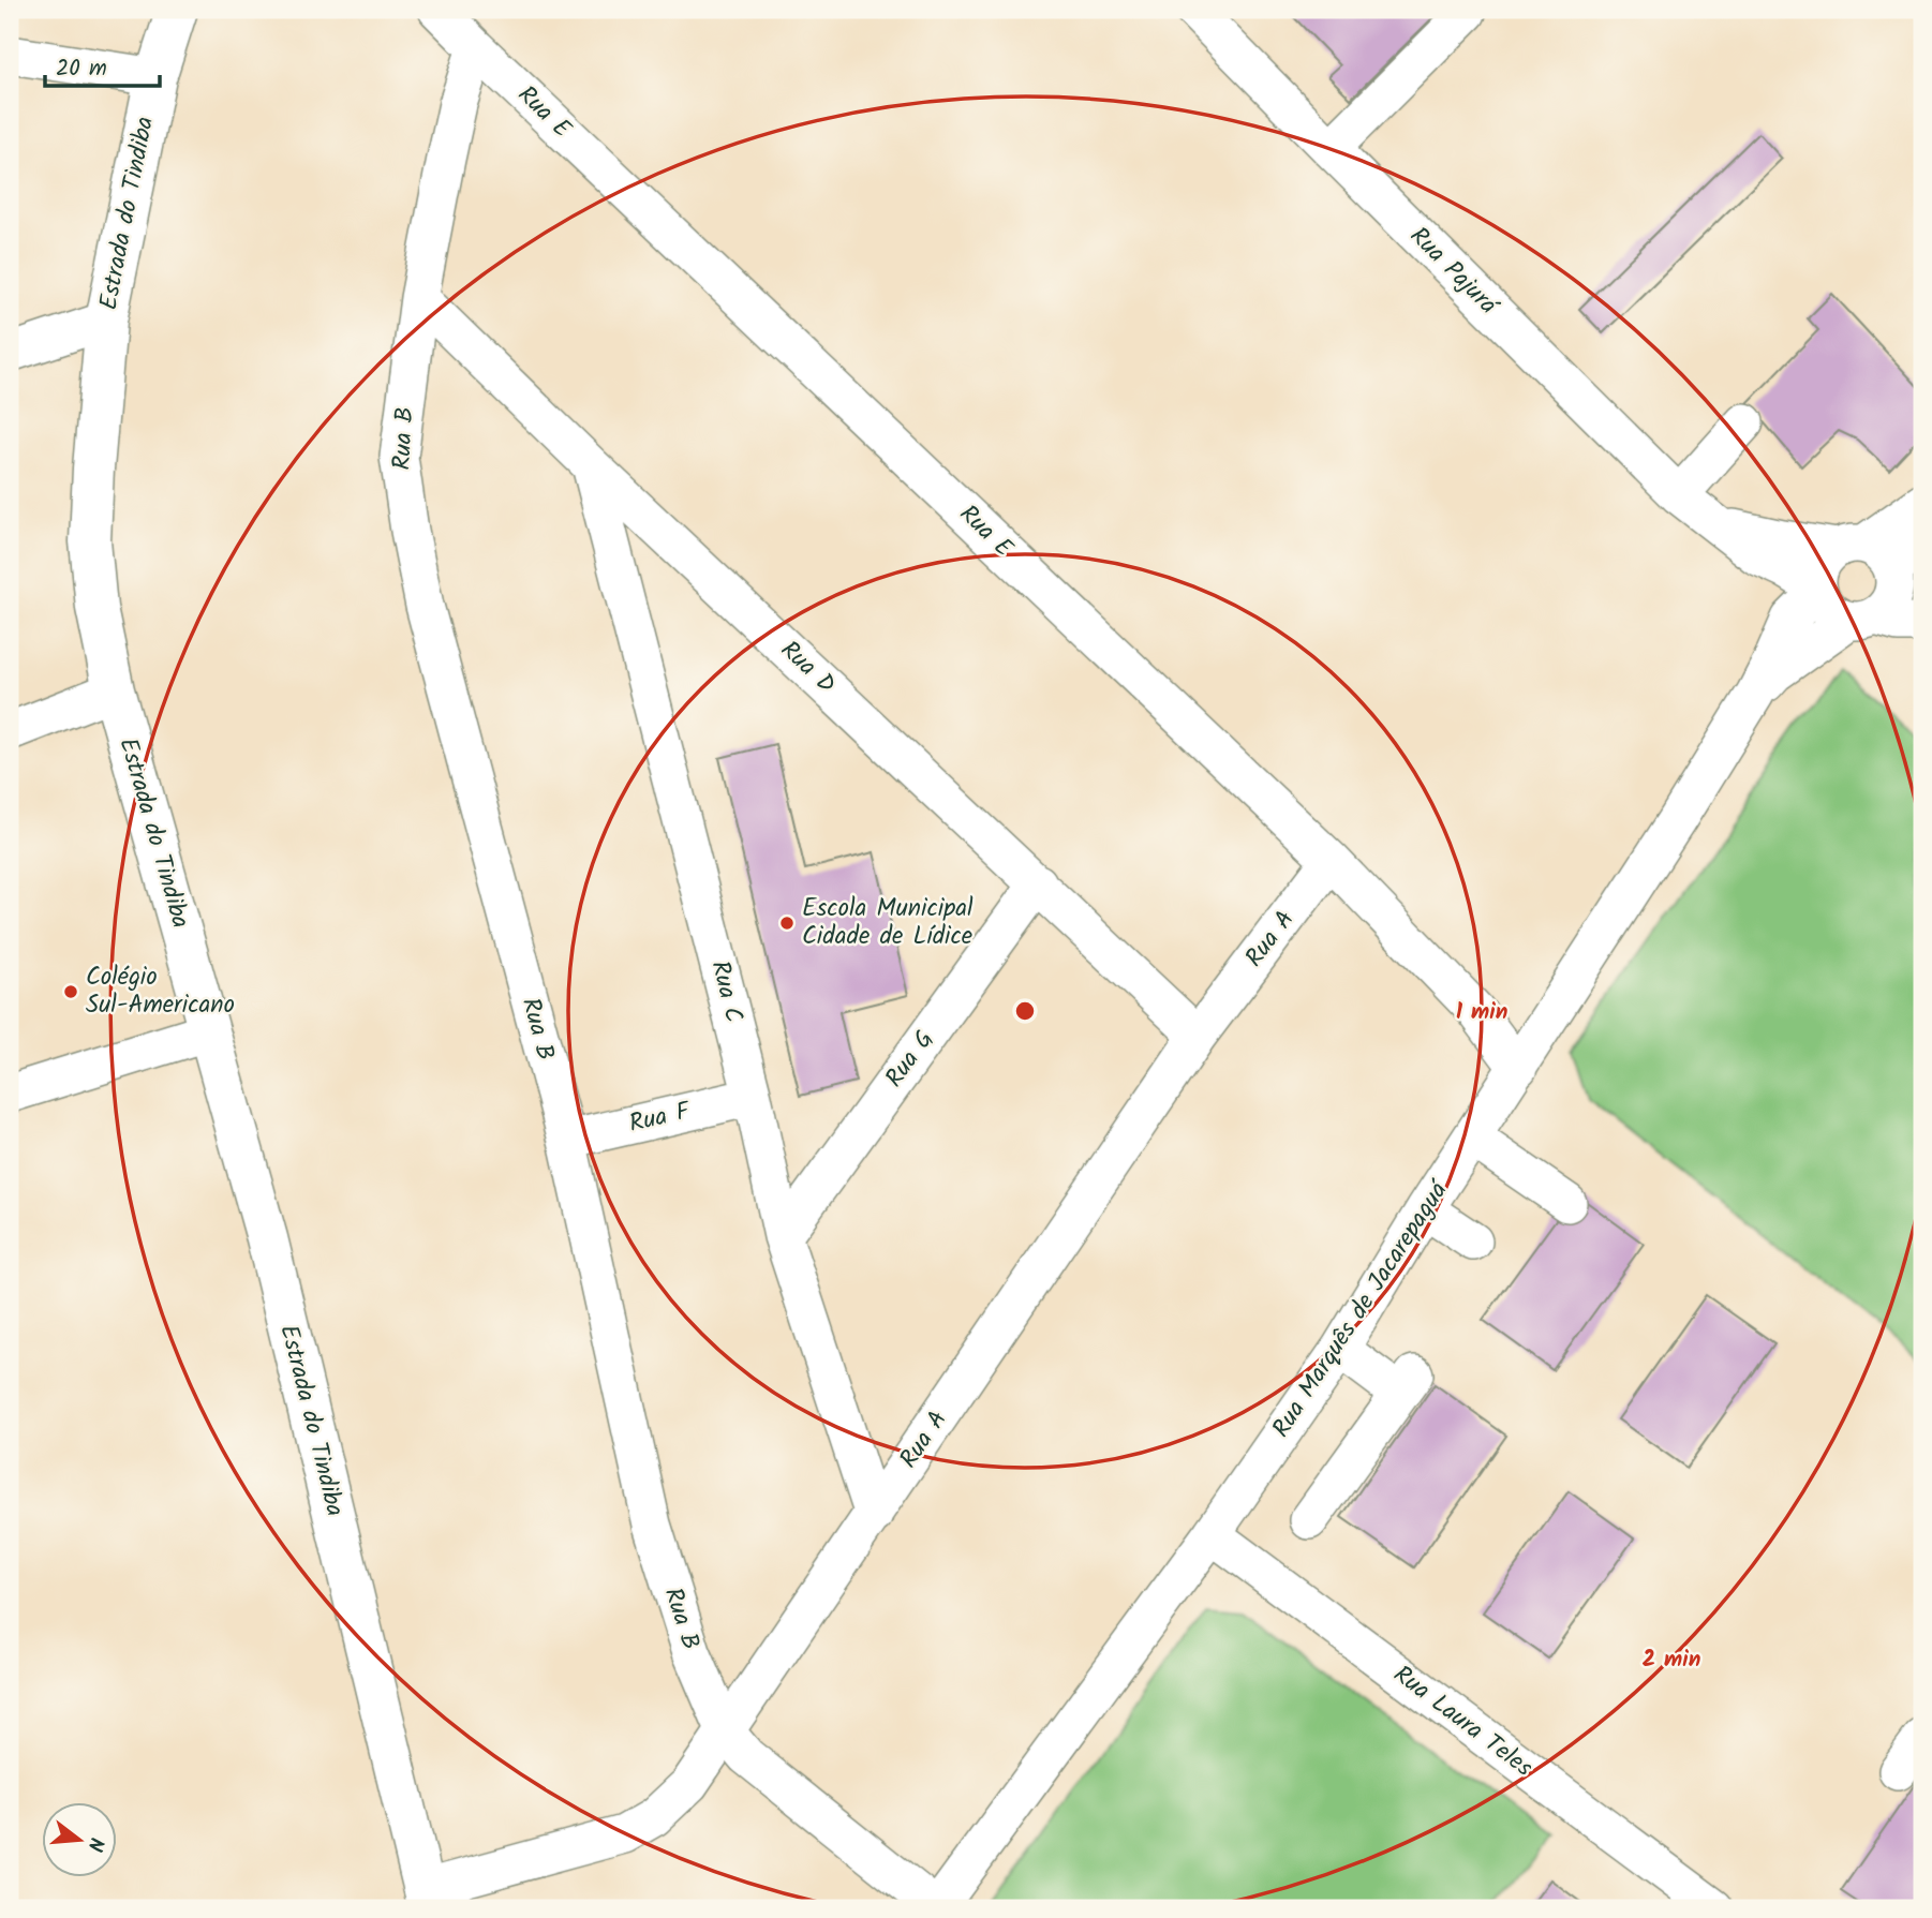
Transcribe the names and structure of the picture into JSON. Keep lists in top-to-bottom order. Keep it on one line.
{"streets":{"main road":["Estrada do Tindiba"],"street":["Rua E","Rua Pajurá","Rua B","Rua D","Rua A","Rua C","Rua G","Rua F","Rua Marquês de Jacarepaguá","Rua Laura Teles"]},"crossings":[["Rua E","Rua B"],["Rua E","Rua A"],["Rua E","Rua Marquês de Jacarepaguá"],["Estrada do Tindiba","Rua A"],["Rua Pajurá","Rua Marquês de Jacarepaguá"],["Rua B","Rua D"],["Rua B","Rua A"],["Rua B","Rua F"],["Rua B","Rua Marquês de Jacarepaguá"],["Rua D","Rua A"],["Rua D","Rua C"],["Rua D","Rua G"],["Rua A","Rua C"],["Rua C","Rua G"],["Rua C","Rua F"],["Rua Marquês de Jacarepaguá","Rua Laura Teles"]],"places":["Escola Municipal Cidade de Lídice","Colégio Sul-Americano"],"scale_bar":"20 m","north":"right","rings":["1 min","2 min"]}
